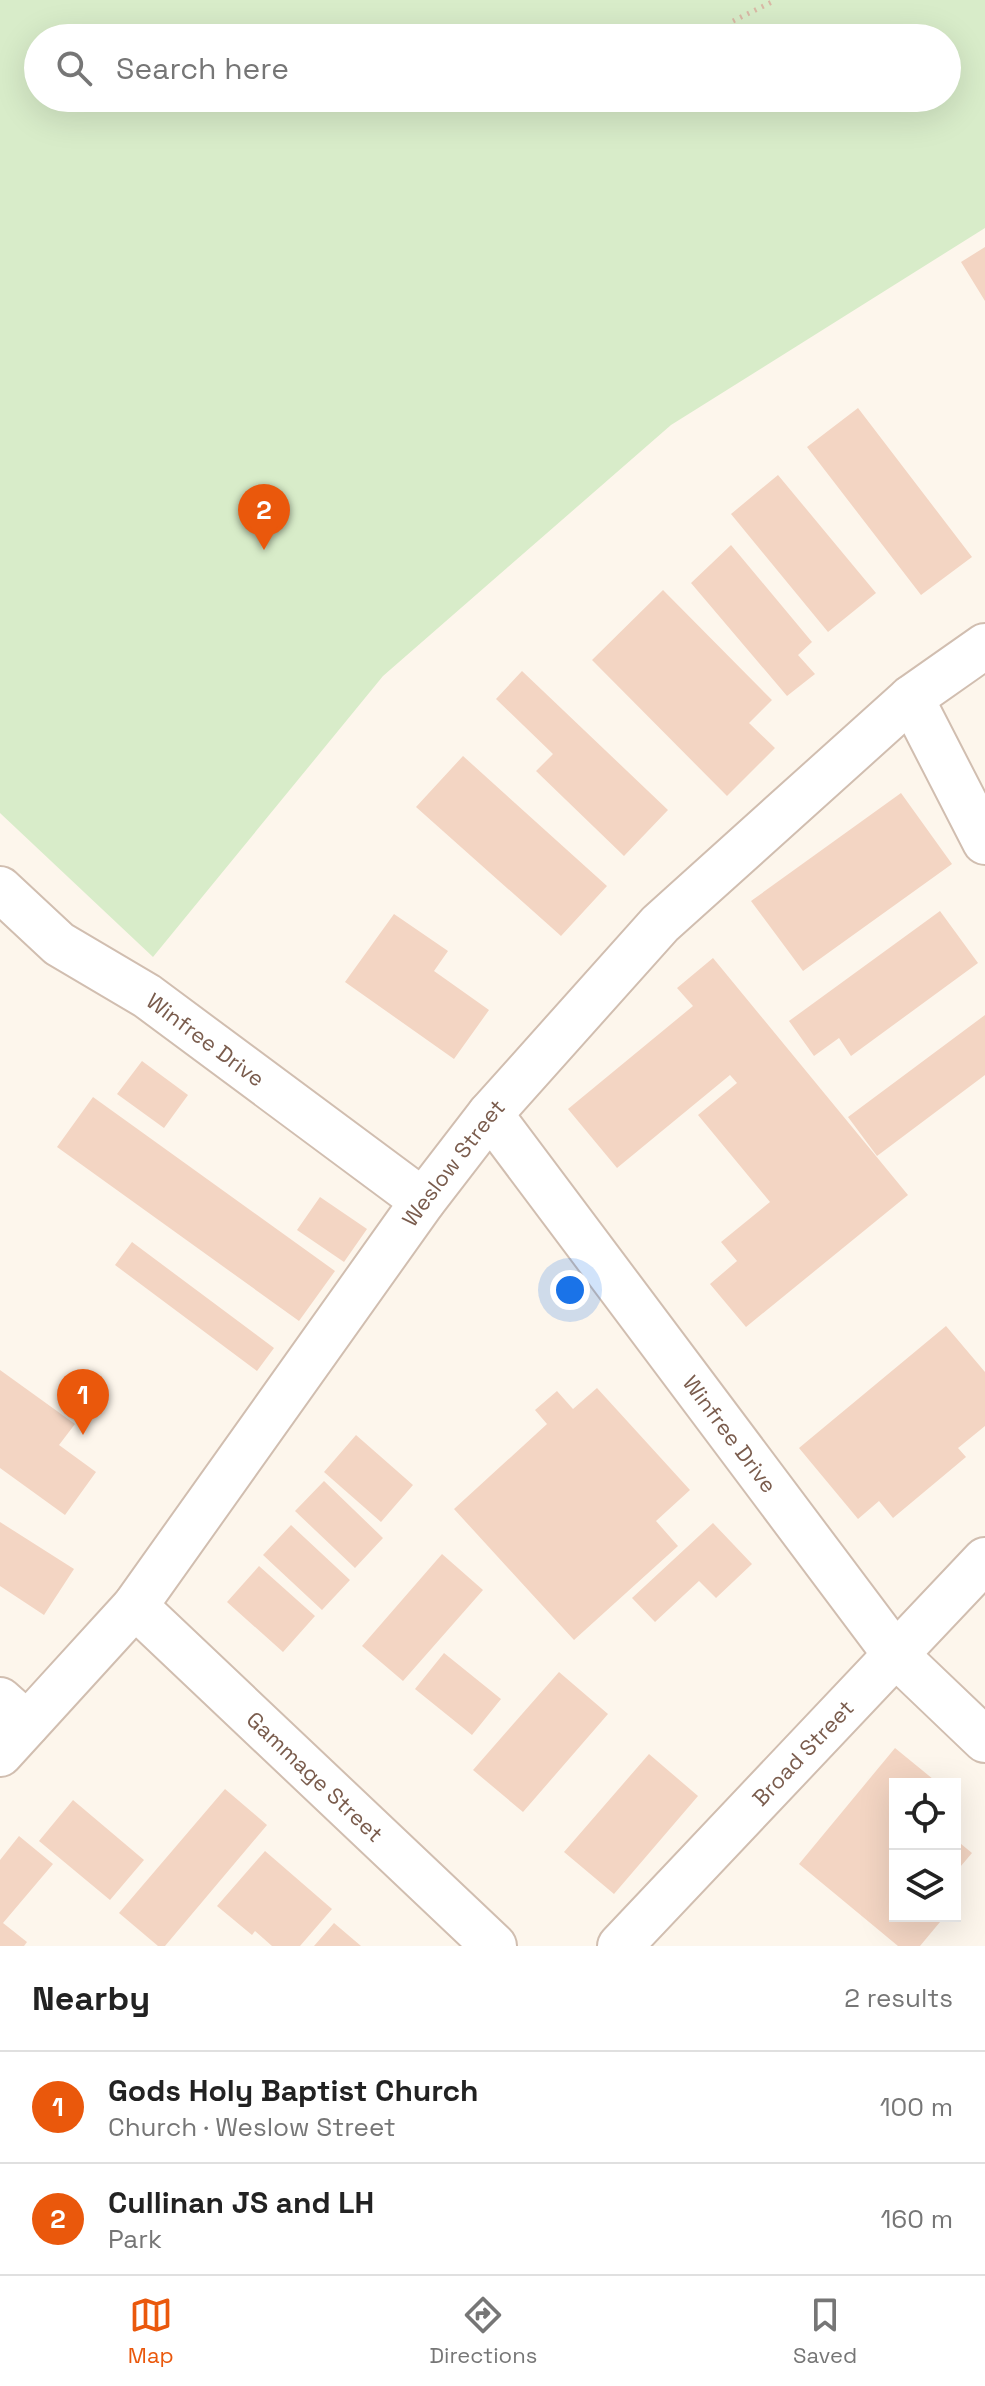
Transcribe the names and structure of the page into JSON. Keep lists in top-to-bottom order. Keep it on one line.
{"streets":{"street":["Winfree Drive","Weslow Street","Broad Street","Gammage Street"]},"crossings":[["Winfree Drive","Weslow Street"],["Winfree Drive","Broad Street"],["Weslow Street","Gammage Street"]],"page":{"search":"Search here","pins":["2","1"],"heading":["Nearby","2 results"],"list":[{"mark":"1","name":"Gods Holy Baptist Church","note":"Church · Weslow Street","value":"100 m"},{"mark":"2","name":"Cullinan JS and LH","note":"Park","value":"160 m"}],"nav":["Map","Directions","Saved"]}}
